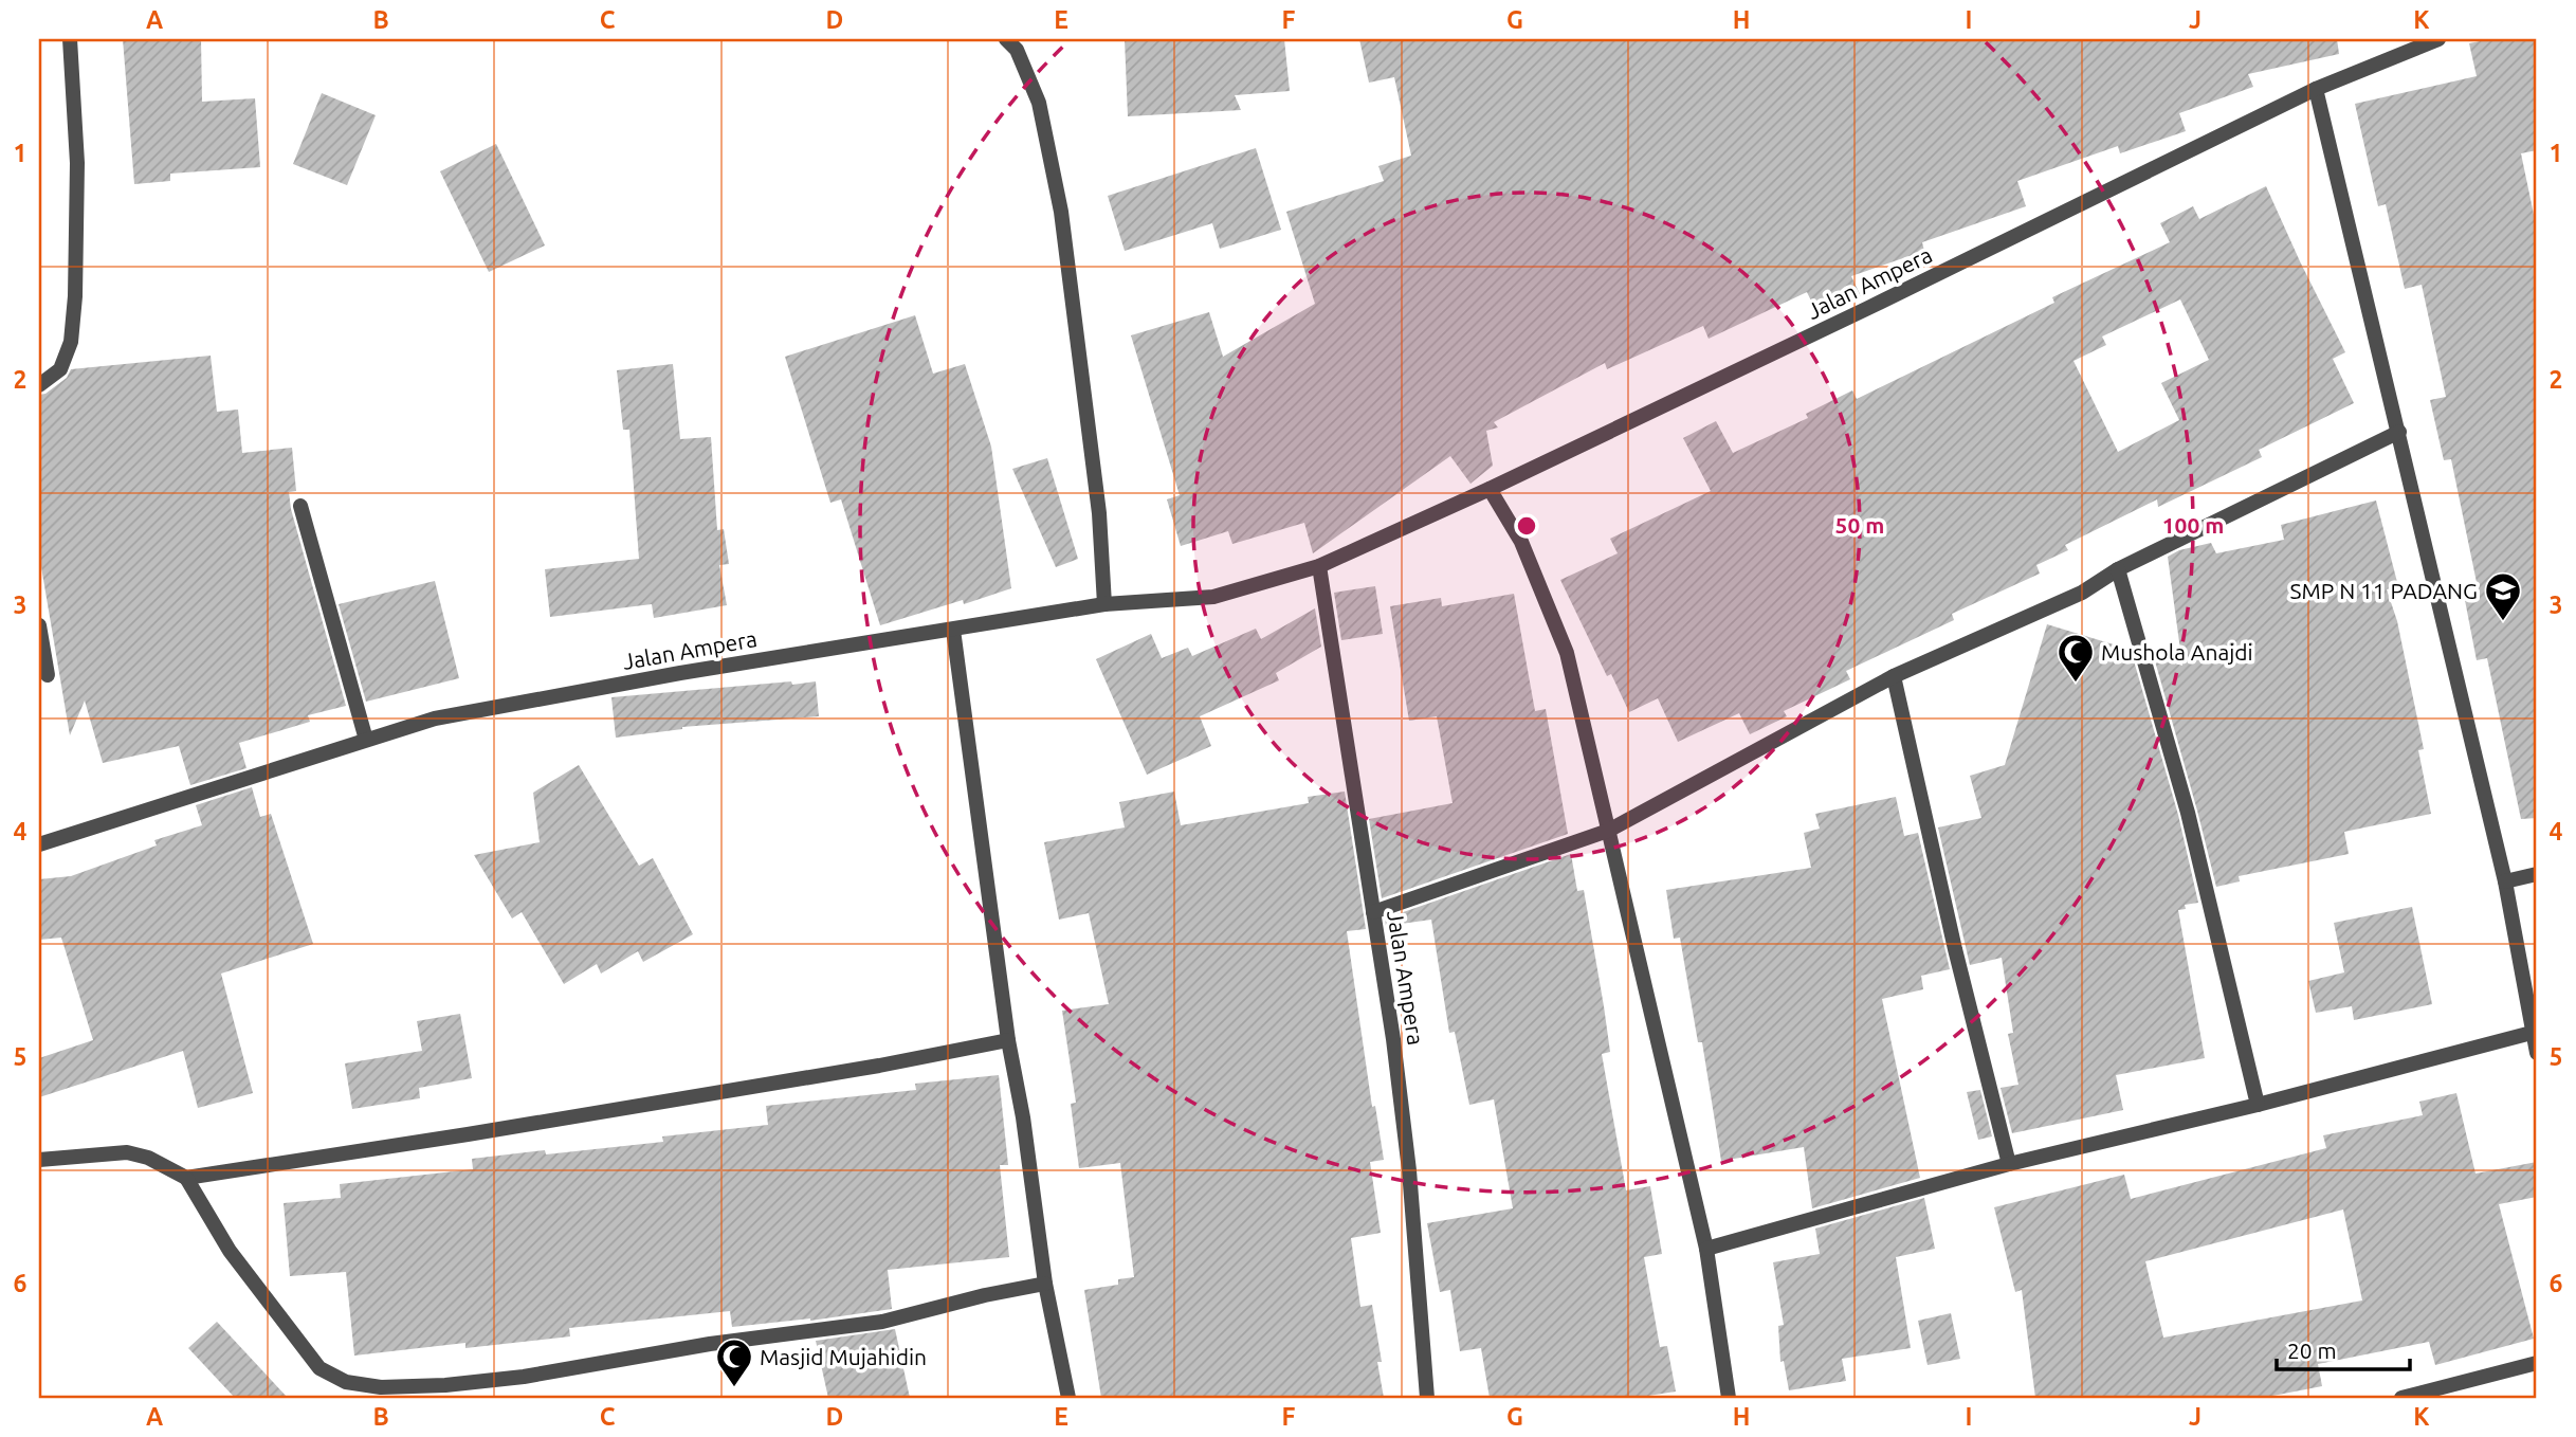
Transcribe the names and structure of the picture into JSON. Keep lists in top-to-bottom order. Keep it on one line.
{"streets":{"street":["Jalan Ampera"]},"places":{"school or university":["SMP N 11 PADANG"],"mosque":["Mushola Anajdi","Masjid Mujahidin"]},"scale_bar":"20 m","grid":{"columns":["A","B","C","D","E","F","G","H","I","J","K"],"rows":["1","2","3","4","5","6"]},"rings":["50 m","100 m"]}
